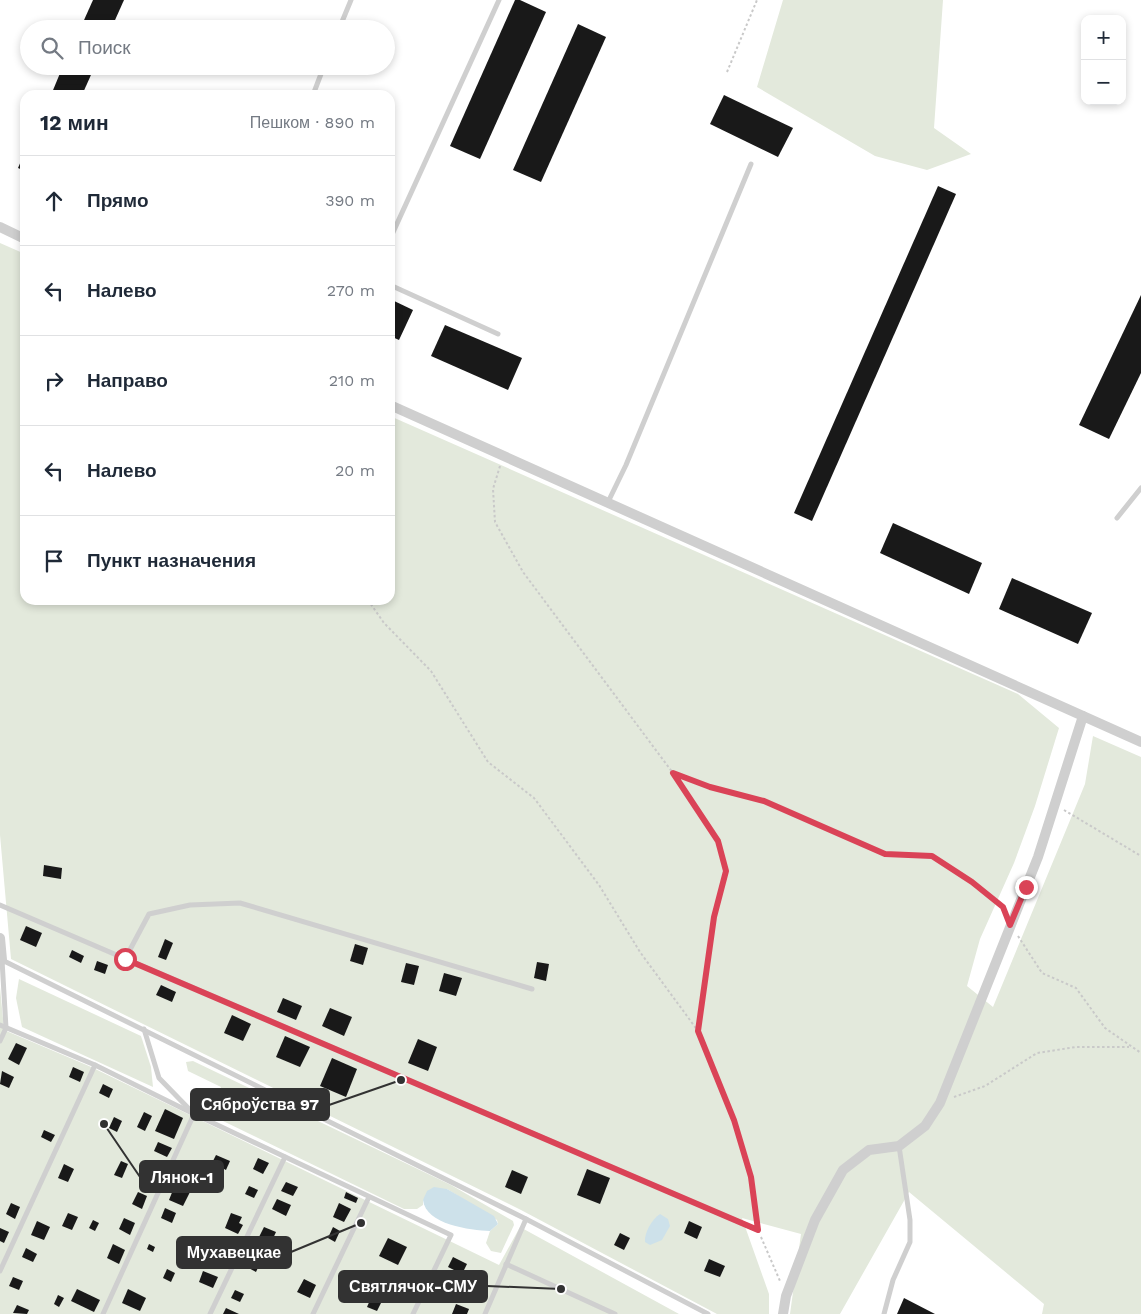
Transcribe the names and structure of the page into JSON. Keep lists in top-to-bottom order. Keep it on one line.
{"places":["Сяброўства 97","Лянок-1","Мухавецкае","Святлячок-СМУ"],"page":{"map_buttons":["+","−"],"search":"Поиск","heading":["12 мин","Пешком · 890 m"],"list":[["Прямо","390 m"],["Налево","270 m"],["Направо","210 m"],["Налево","20 m"],"Пункт назначения"]}}
